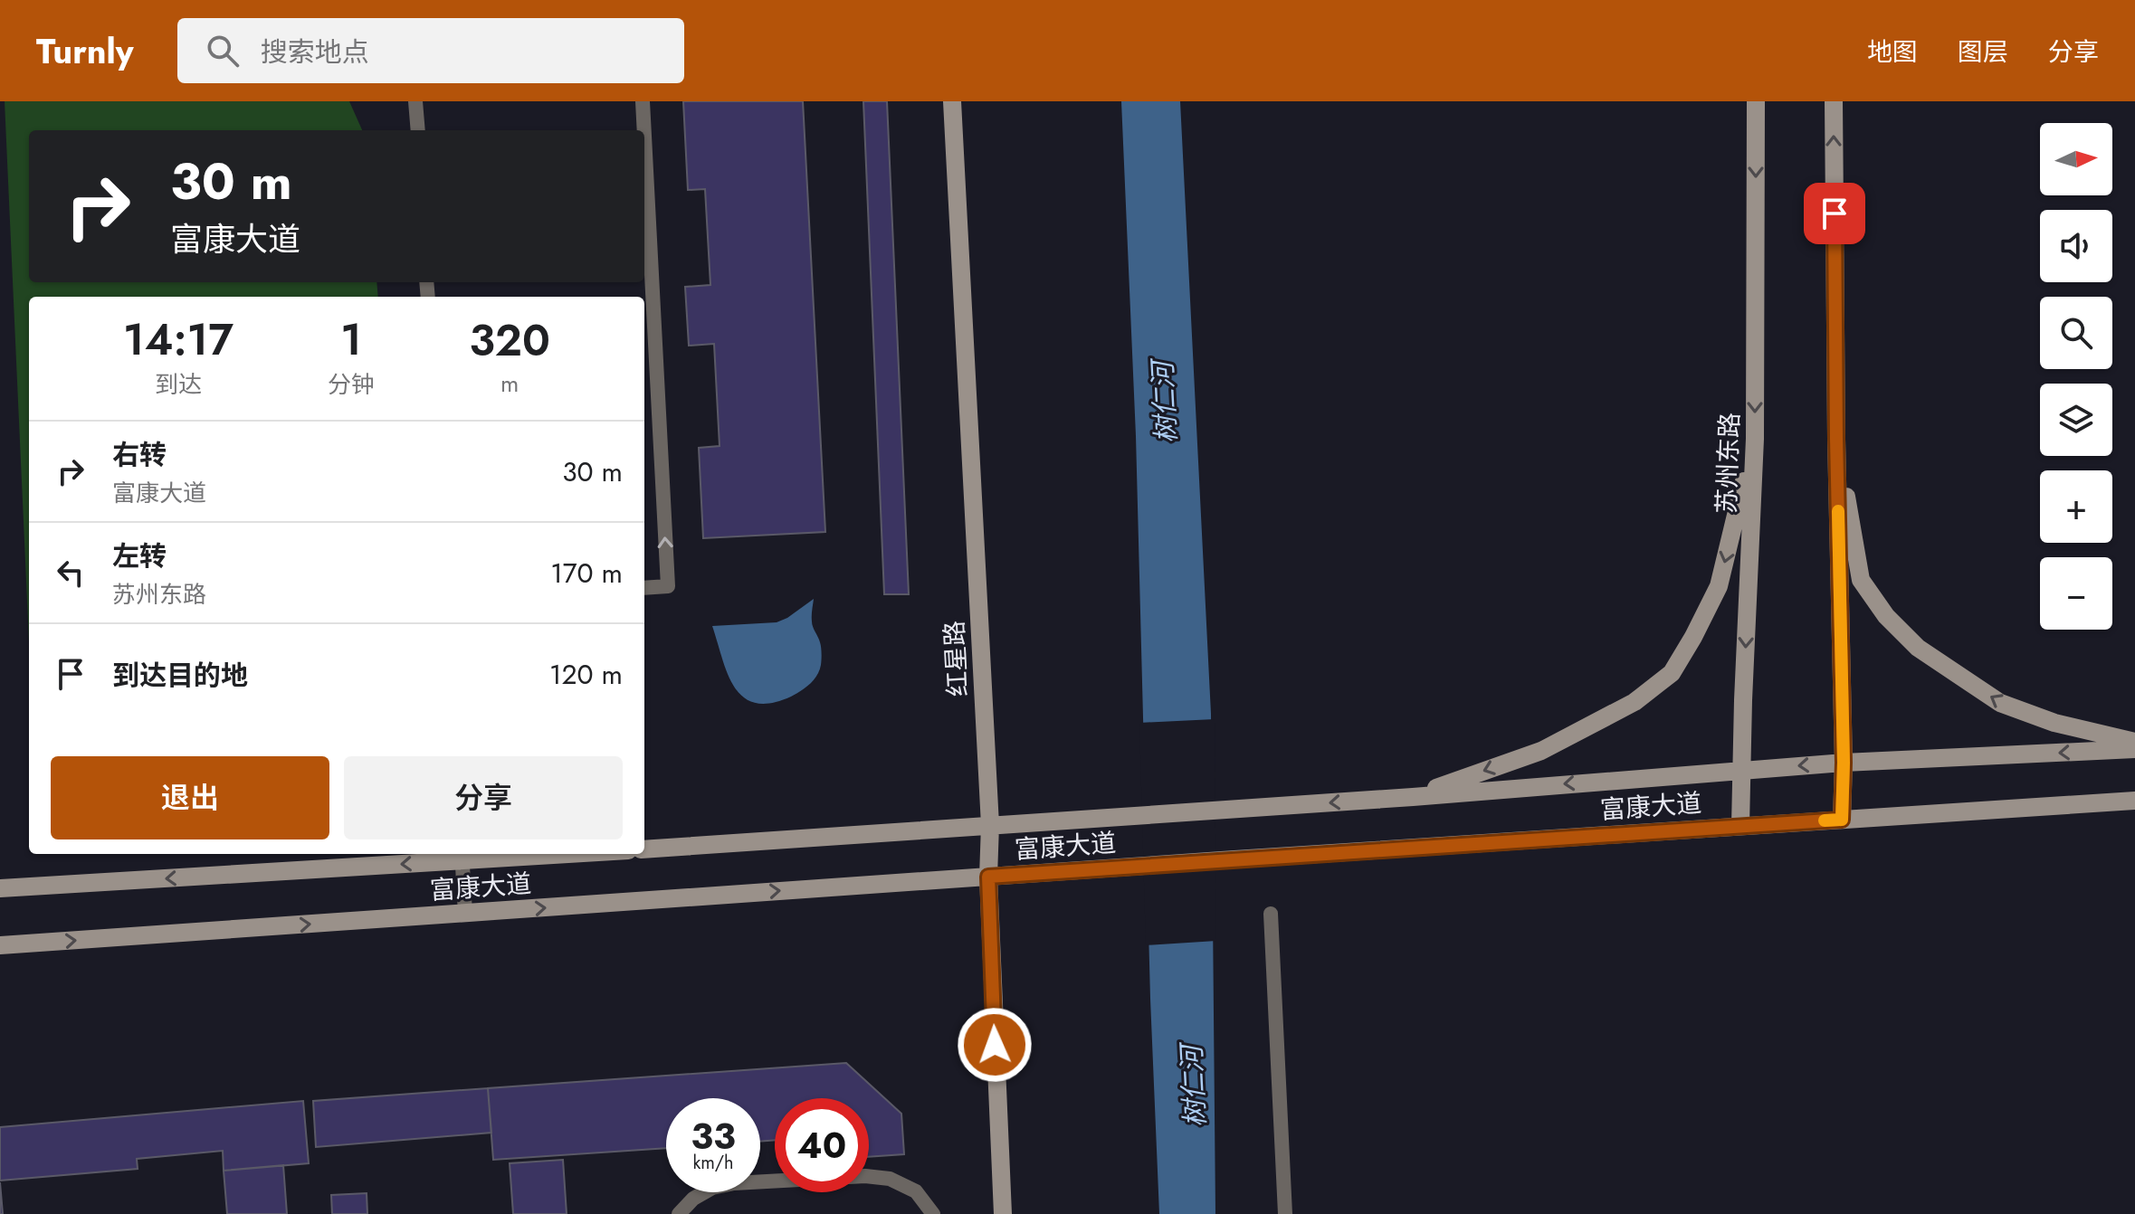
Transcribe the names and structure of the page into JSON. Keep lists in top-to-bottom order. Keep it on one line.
{"streets":{"street":["苏州东路","红星路","富康大道"]},"crossings":[["苏州东路","富康大道"],["红星路","富康大道"]],"water":["树仁河"],"north":"right","page":{"header":"Turnly","search":"搜索地点","nav":["地图","图层","分享"],"map_buttons":["+","−"],"turn":["30 m","富康大道"],"eta":["14:17","到达","1","分钟","320","m"],"list":[{"name":"右转","note":"富康大道","value":"30 m"},{"name":"左转","note":"苏州东路","value":"170 m"},{"name":"到达目的地","value":"120 m"}],"buttons":["退出","分享"],"speed":"33 km/h","limit":"40"}}
